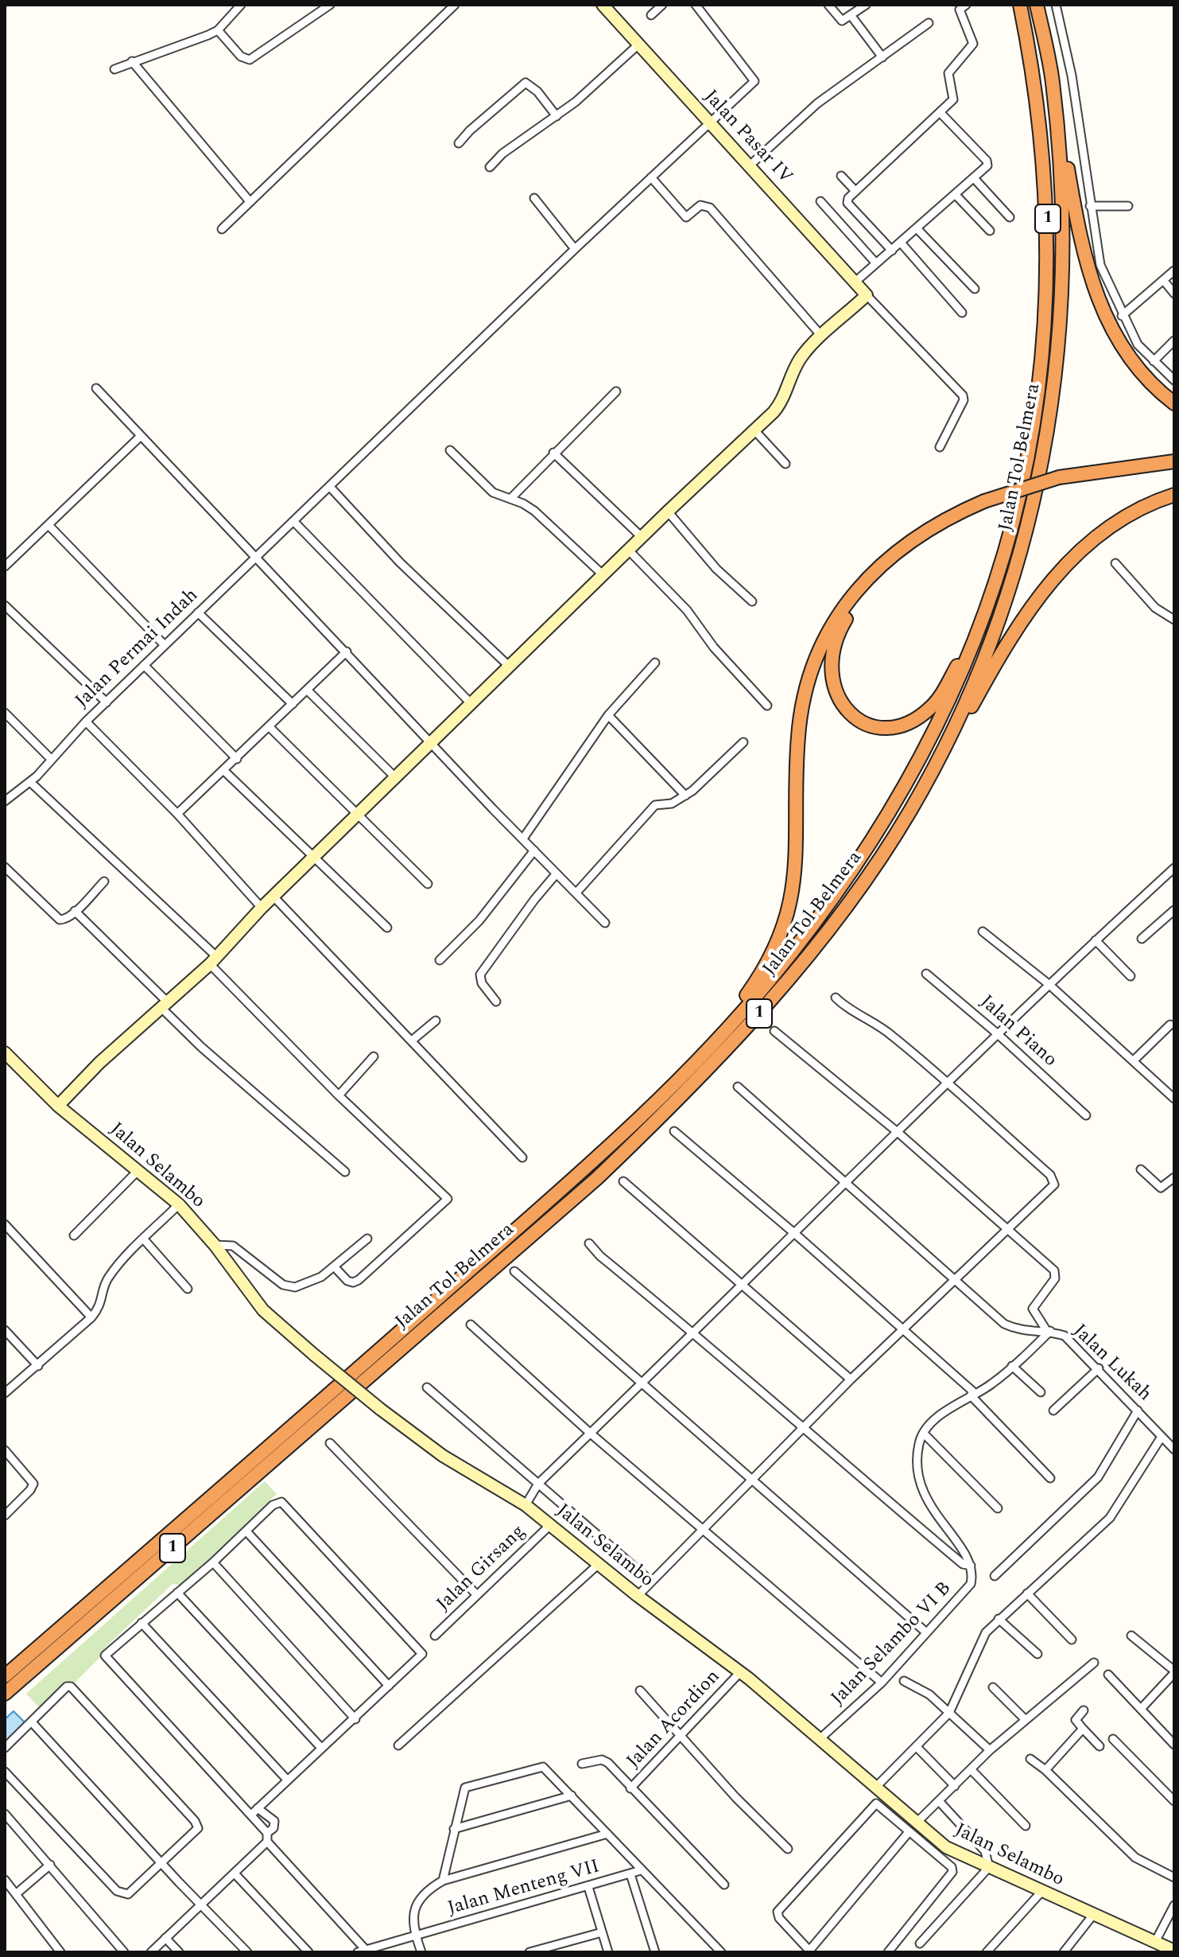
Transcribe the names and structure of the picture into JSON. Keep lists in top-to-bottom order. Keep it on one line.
{"streets":{"highway":["1","Jalan Tol Belmera"],"street":["Jalan Pasar IV","Jalan Permai Indah","Jalan Piano","Jalan Selambo","Jalan Lukah","Jalan Girsang","Jalan Selambo VI B","Jalan Acordion","Jalan Menteng VII"]},"crossings":[["Jalan Pasar IV","Jalan Permai Indah"],["Jalan Selambo","Jalan Girsang"],["Jalan Selambo","Jalan Selambo VI B"],["Jalan Selambo","Jalan Acordion"]]}
